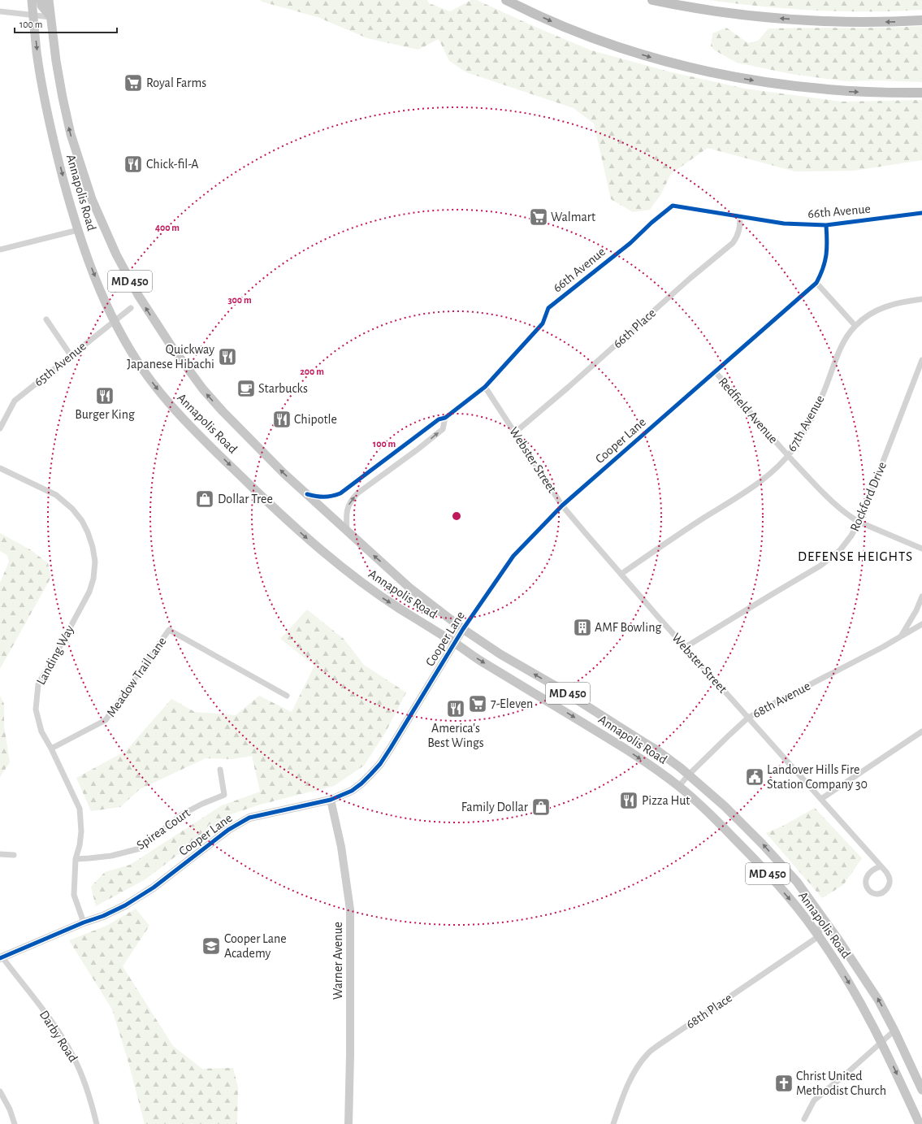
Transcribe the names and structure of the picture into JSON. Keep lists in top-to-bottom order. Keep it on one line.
{"streets":{"main road":["Annapolis Road","MD 450"],"street":["66th Avenue","66th Place","65th Avenue","Redfield Avenue","67th Avenue","Cooper Lane","Webster Street","Rockford Drive","Landing Way","Meadow Trail Lane","68th Avenue","Spirea Court","Warner Avenue","68th Place","Darby Road"]},"crossings":[["Annapolis Road","66th Avenue"],["Annapolis Road","65th Avenue"],["Annapolis Road","Cooper Lane"],["Annapolis Road","68th Avenue"],["Annapolis Road","68th Place"],["66th Avenue","66th Place"],["66th Avenue","Cooper Lane"],["66th Avenue","Webster Street"],["66th Place","Webster Street"],["Redfield Avenue","67th Avenue"],["Redfield Avenue","Cooper Lane"],["Redfield Avenue","Rockford Drive"],["67th Avenue","Webster Street"],["Cooper Lane","Webster Street"],["Cooper Lane","Landing Way"],["Cooper Lane","Warner Avenue"],["Cooper Lane","Darby Road"],["Webster Street","Rockford Drive"],["Webster Street","68th Avenue"],["Landing Way","Meadow Trail Lane"],["Landing Way","Spirea Court"]],"districts":["DEFENSE HEIGHTS"],"places":{"supermarket":["Royal Farms","Walmart","7-Eleven"],"restaurant":["Chick-fil-A","Quickway Japanese Hibachi","Burger King","Chipotle","America's Best Wings","Pizza Hut"],"cafe":["Starbucks"],"shop":["Dollar Tree","Family Dollar"],"building":["AMF Bowling"],"public building":["Landover Hills Fire Station Company 30"],"school or university":["Cooper Lane Academy"],"church":["Christ United Methodist Church"]},"scale_bar":"100 m","rings":["400 m","300 m","200 m","100 m"]}
